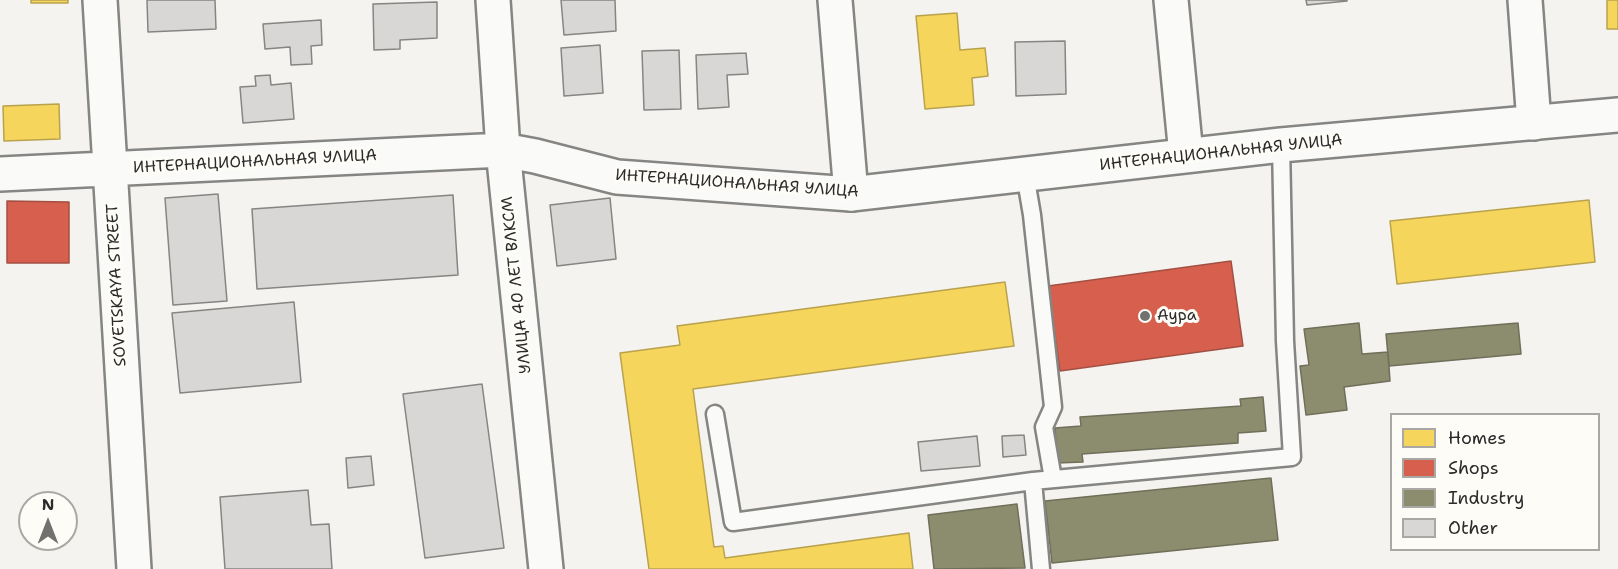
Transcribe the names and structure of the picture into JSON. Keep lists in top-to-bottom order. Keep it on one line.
{"streets":{"street":["ИНТЕРНАЦИОНАЛЬНАЯ УЛИЦА","SOVETSKAYA STREET","УЛИЦА 40 ЛЕТ ВЛКСМ"]},"crossings":[["ИНТЕРНАЦИОНАЛЬНАЯ УЛИЦА","SOVETSKAYA STREET"],["ИНТЕРНАЦИОНАЛЬНАЯ УЛИЦА","УЛИЦА 40 ЛЕТ ВЛКСМ"]],"places":["Аура"],"legend":["Homes","Shops","Industry","Other"],"north":"top"}
